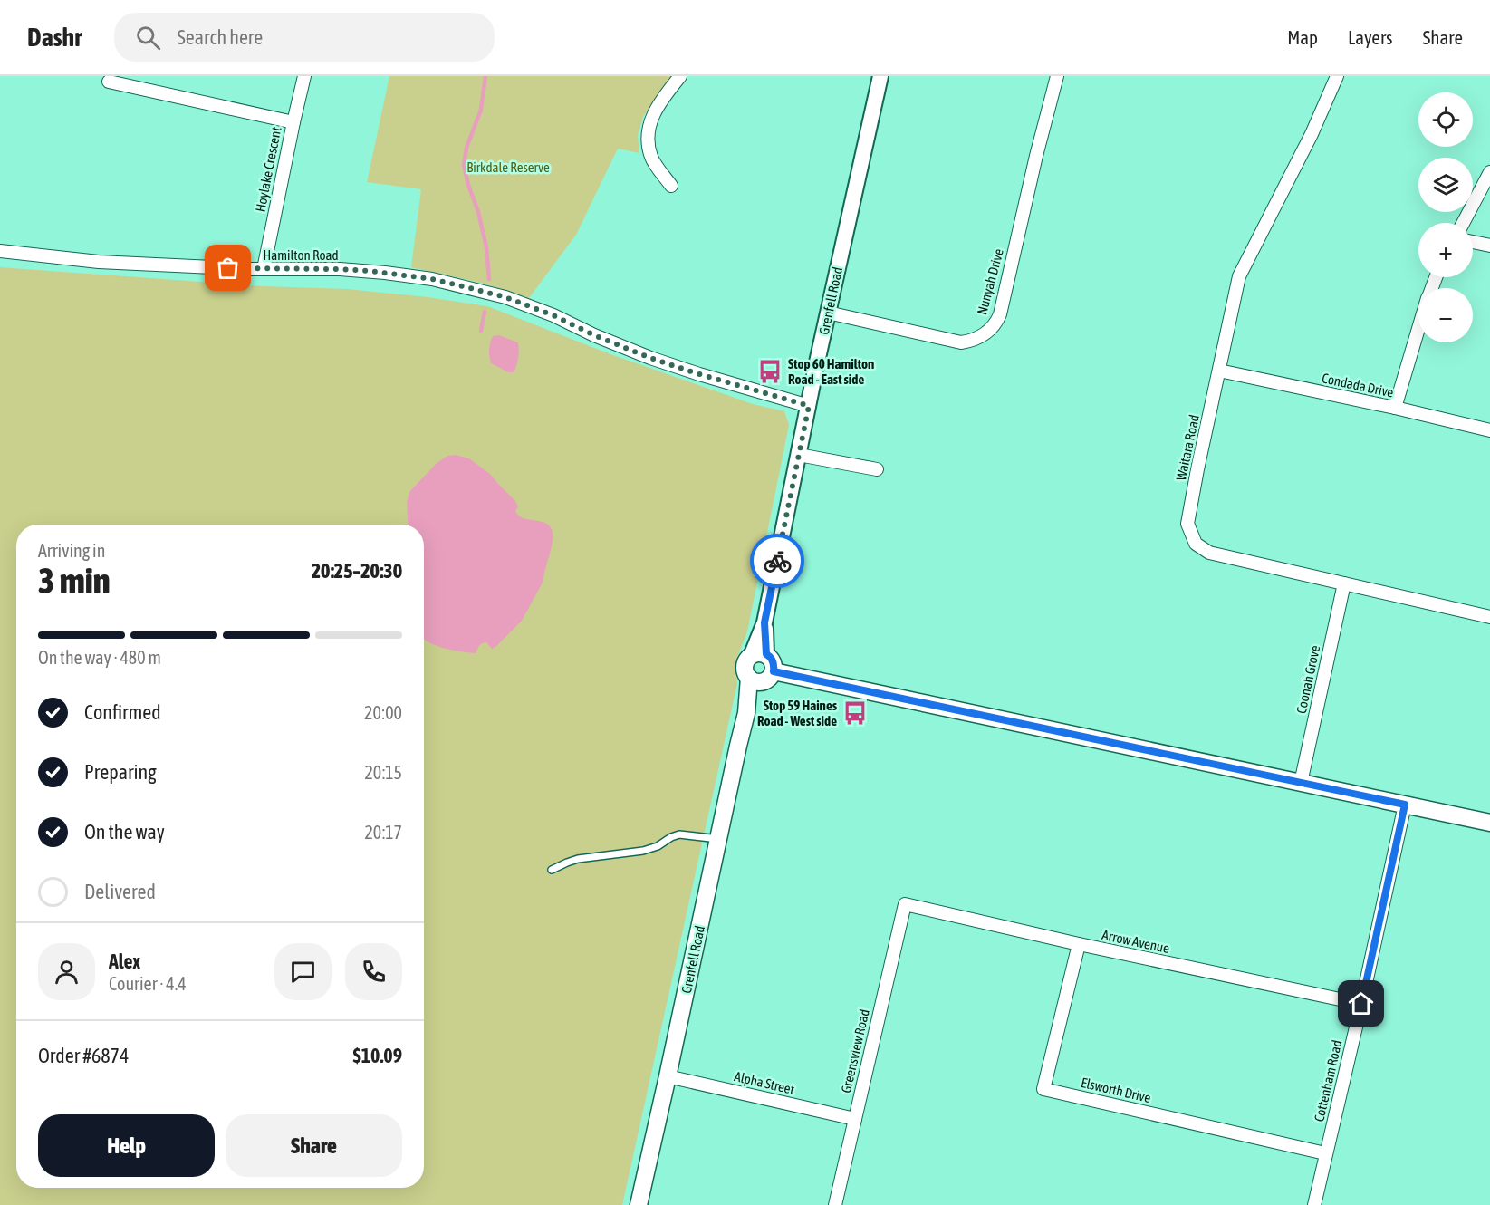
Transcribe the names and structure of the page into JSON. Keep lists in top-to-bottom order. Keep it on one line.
{"streets":{"main road":["Grenfell Road"],"street":["Hoylake Crescent","Hamilton Road","Nunyah Drive","Condada Drive","Waitara Road","Coonah Grove","Arrow Avenue","Greensview Road","Cottenham Road","Alpha Street","Elsworth Drive"]},"crossings":[["Hoylake Crescent","Hamilton Road"],["Hamilton Road","Grenfell Road"],["Nunyah Drive","Grenfell Road"],["Grenfell Road","Alpha Street"],["Condada Drive","Waitara Road"],["Waitara Road","Coonah Grove"],["Arrow Avenue","Greensview Road"],["Arrow Avenue","Cottenham Road"],["Arrow Avenue","Elsworth Drive"],["Greensview Road","Alpha Street"],["Cottenham Road","Elsworth Drive"]],"parks":["Birkdale Reserve"],"places":{"bus stop":["Stop 60 Hamilton Road - East side","Stop 59 Haines Road - West side"]},"page":{"header":"Dashr","search":"Search here","nav":["Map","Layers","Share"],"map_buttons":["+","−"],"heading":["3 min","Arriving in","20:25–20:30"],"panel":["Alex","Courier · 4.4","Order #6874","$10.09"],"bar":"On the way · 480 m","list":[["Confirmed","20:00"],["Preparing","20:15"],["On the way","20:17"],"Delivered"],"buttons":["Help","Share"]}}
